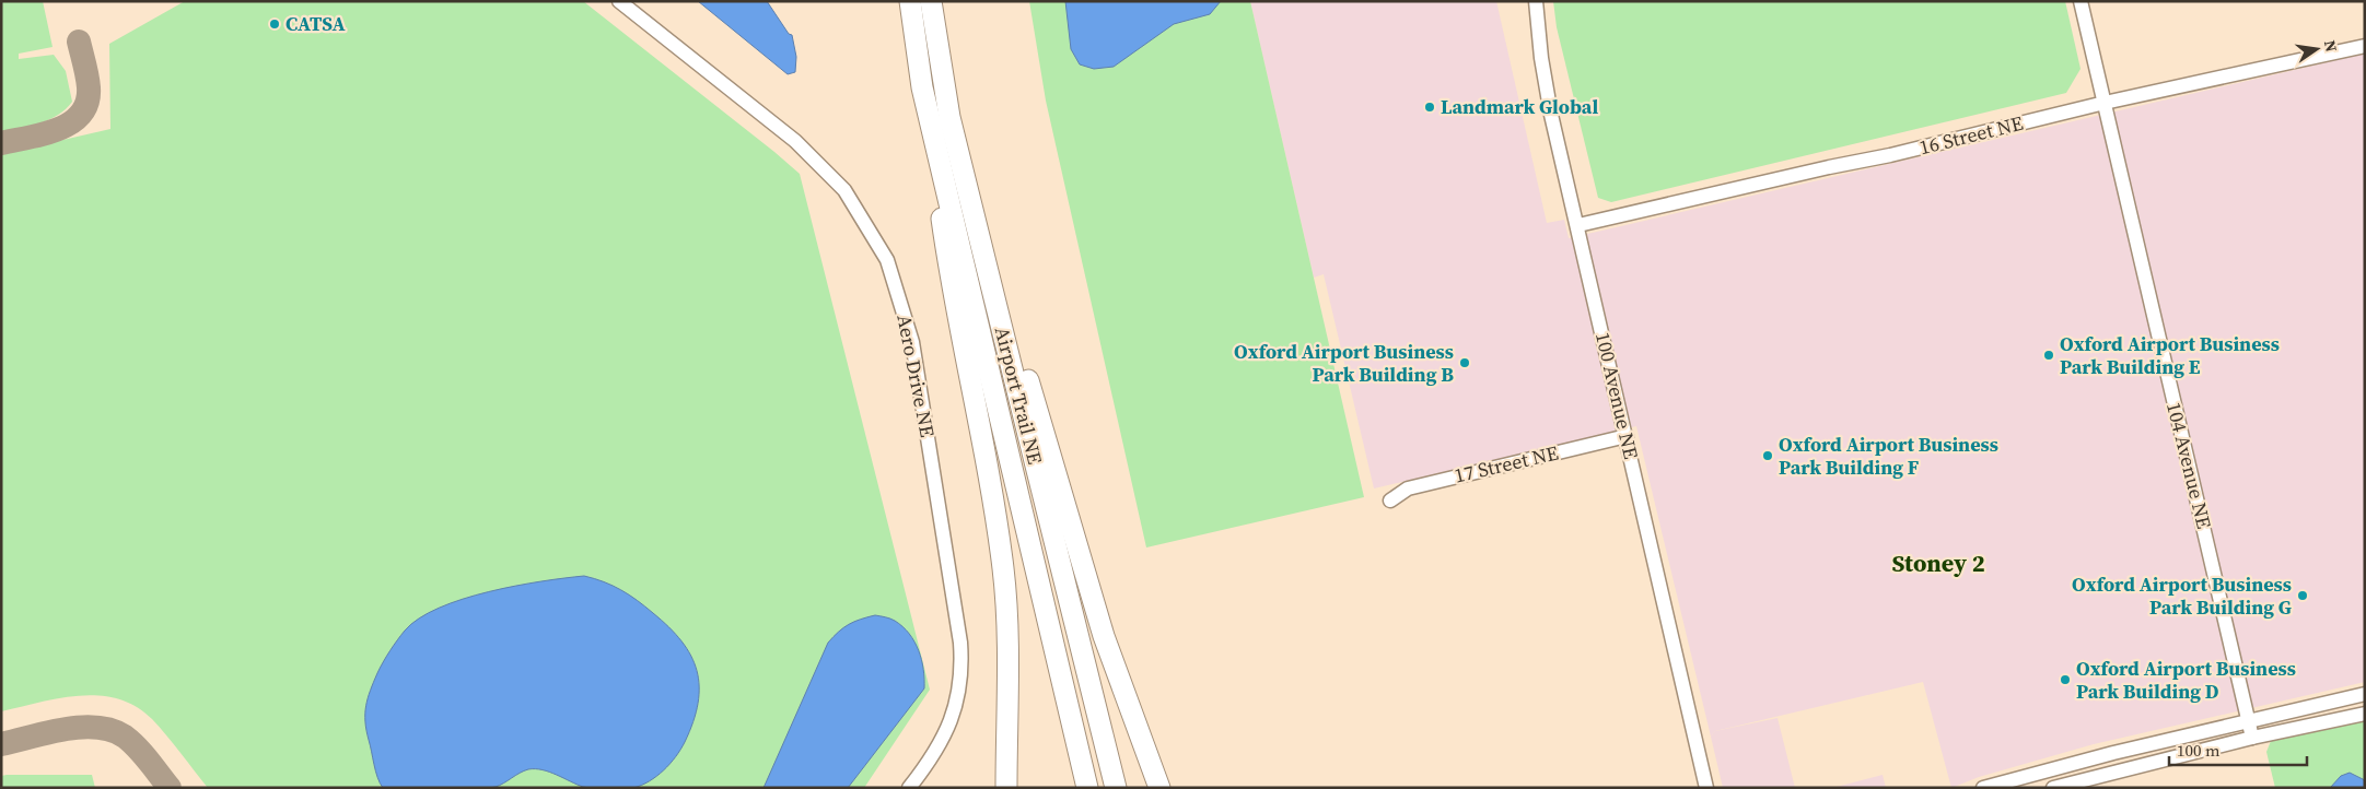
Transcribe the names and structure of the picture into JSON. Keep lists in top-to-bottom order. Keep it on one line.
{"streets":{"highway":["Airport Trail NE"],"street":["16 Street NE","Aero Drive NE","100 Avenue NE","17 Street NE","104 Avenue NE"]},"crossings":[["16 Street NE","100 Avenue NE"],["16 Street NE","104 Avenue NE"],["100 Avenue NE","17 Street NE"]],"districts":["Stoney 2"],"places":["CATSA","Landmark Global","Oxford Airport Business Park Building E","Oxford Airport Business Park Building B","Oxford Airport Business Park Building F","Oxford Airport Business Park Building G","Oxford Airport Business Park Building D"],"scale_bar":"100 m","north":"right"}
